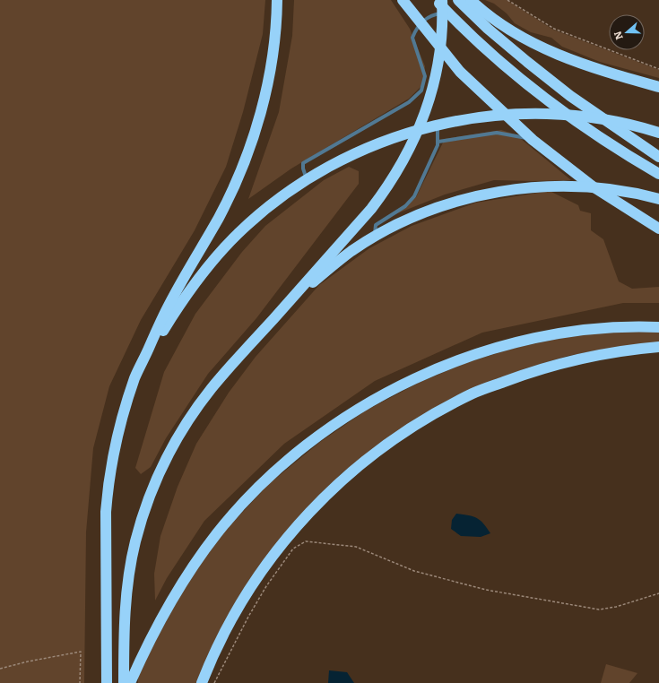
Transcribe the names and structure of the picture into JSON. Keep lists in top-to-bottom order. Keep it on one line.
{"north":"left"}
